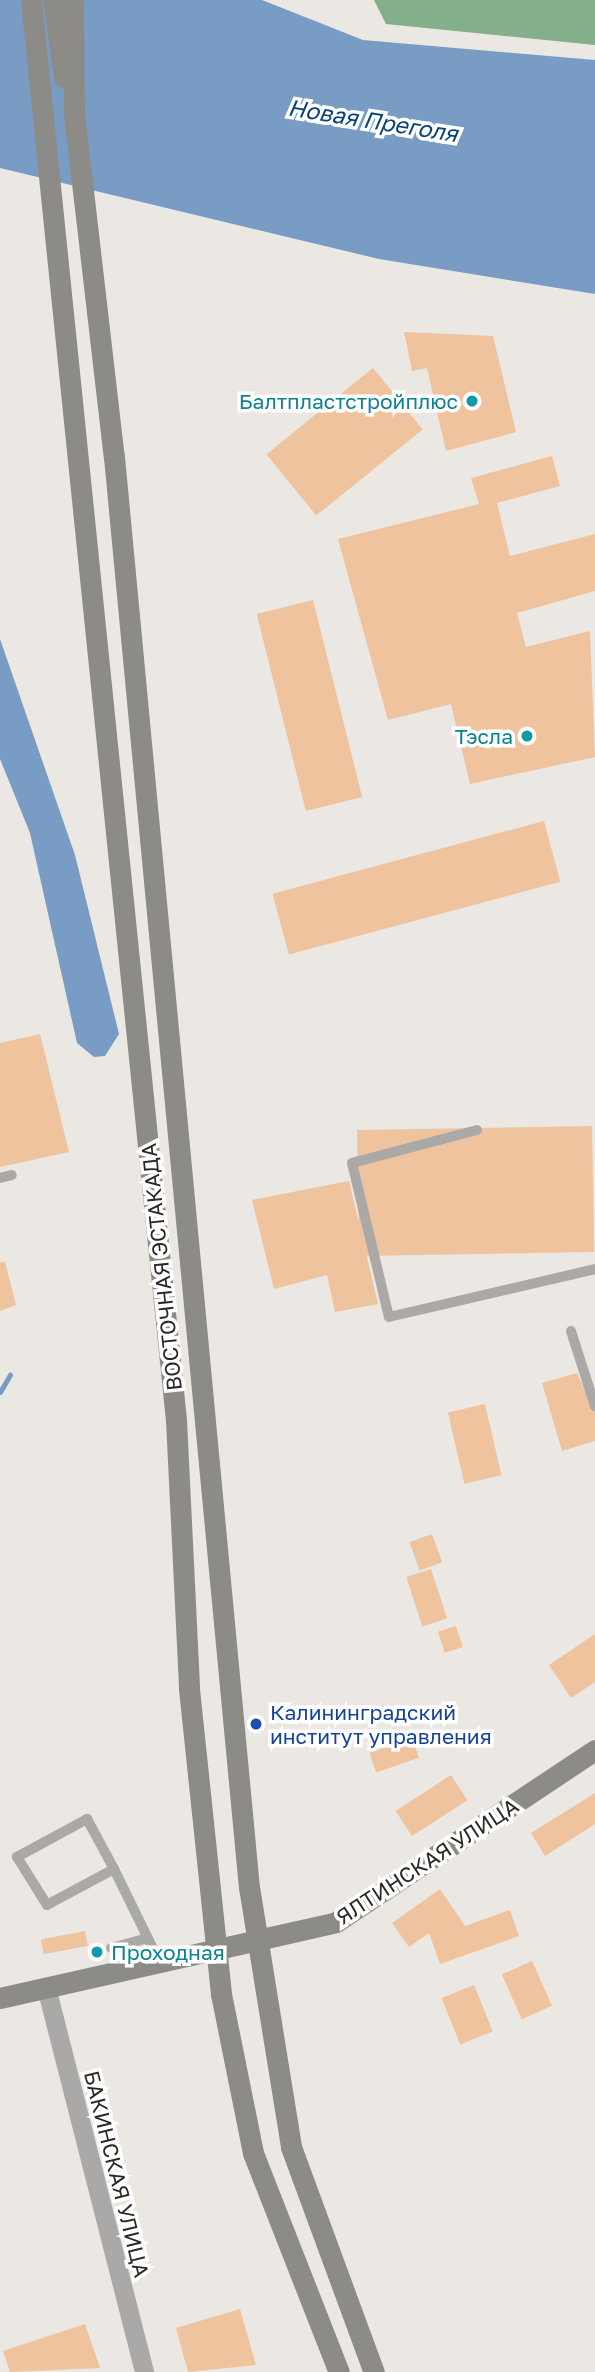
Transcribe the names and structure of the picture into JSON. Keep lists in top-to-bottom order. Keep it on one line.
{"streets":{"main road":["ВОСТОЧНАЯ ЭСТАКАДА","ЯЛТИНСКАЯ УЛИЦА"],"street":["БАКИНСКАЯ УЛИЦА"]},"crossings":[["ВОСТОЧНАЯ ЭСТАКАДА","ЯЛТИНСКАЯ УЛИЦА"],["ЯЛТИНСКАЯ УЛИЦА","БАКИНСКАЯ УЛИЦА"]],"water":["Новая Преголя"],"places":["Балтпластстройплюс","Тэсла","Калининградский институт управления","Проходная"]}
